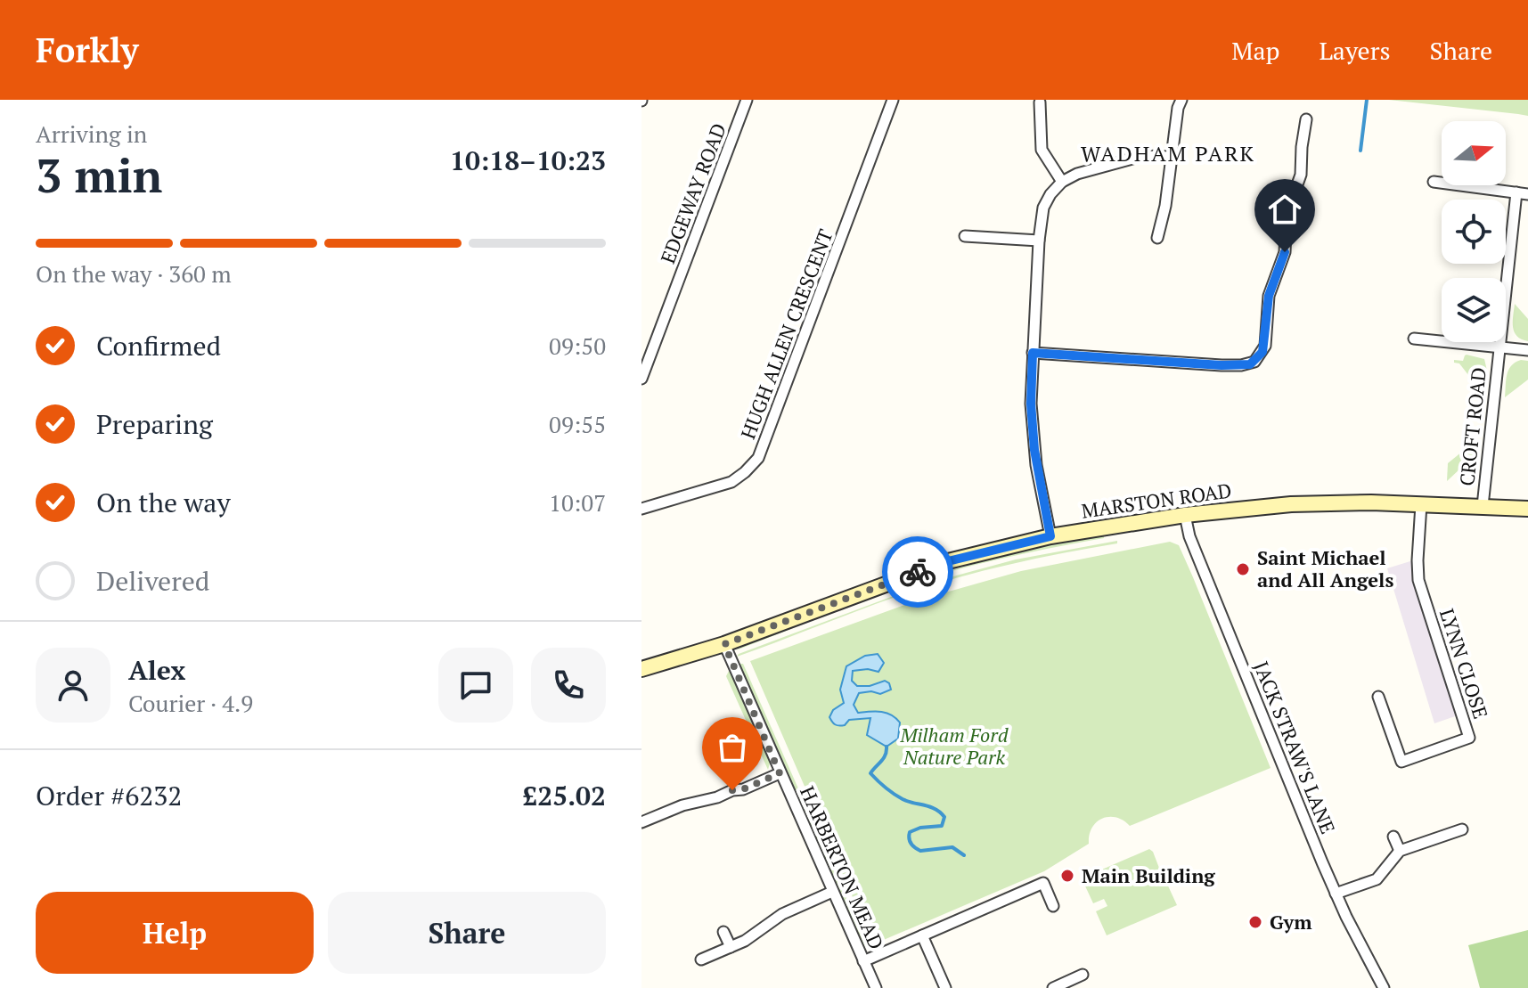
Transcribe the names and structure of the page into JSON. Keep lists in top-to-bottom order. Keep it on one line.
{"streets":{"main road":["MARSTON ROAD"],"street":["EDGEWAY ROAD","HUGH ALLEN CRESCENT","CROFT ROAD","LYNN CLOSE","JACK STRAW'S LANE","HARBERTON MEAD"]},"crossings":[["CROFT ROAD","MARSTON ROAD"],["MARSTON ROAD","LYNN CLOSE"],["MARSTON ROAD","JACK STRAW'S LANE"],["MARSTON ROAD","HARBERTON MEAD"]],"districts":["WADHAM PARK"],"parks":["Milham Ford Nature Park"],"places":["Saint Michael and All Angels","Main Building","Gym"],"north":"right","page":{"header":"Forkly","nav":["Map","Layers","Share"],"heading":["3 min","Arriving in","10:18–10:23"],"panel":["Alex","Courier · 4.9","Order #6232","£25.02"],"bar":"On the way · 360 m","list":[["Confirmed","09:50"],["Preparing","09:55"],["On the way","10:07"],"Delivered"],"buttons":["Help","Share"]}}
